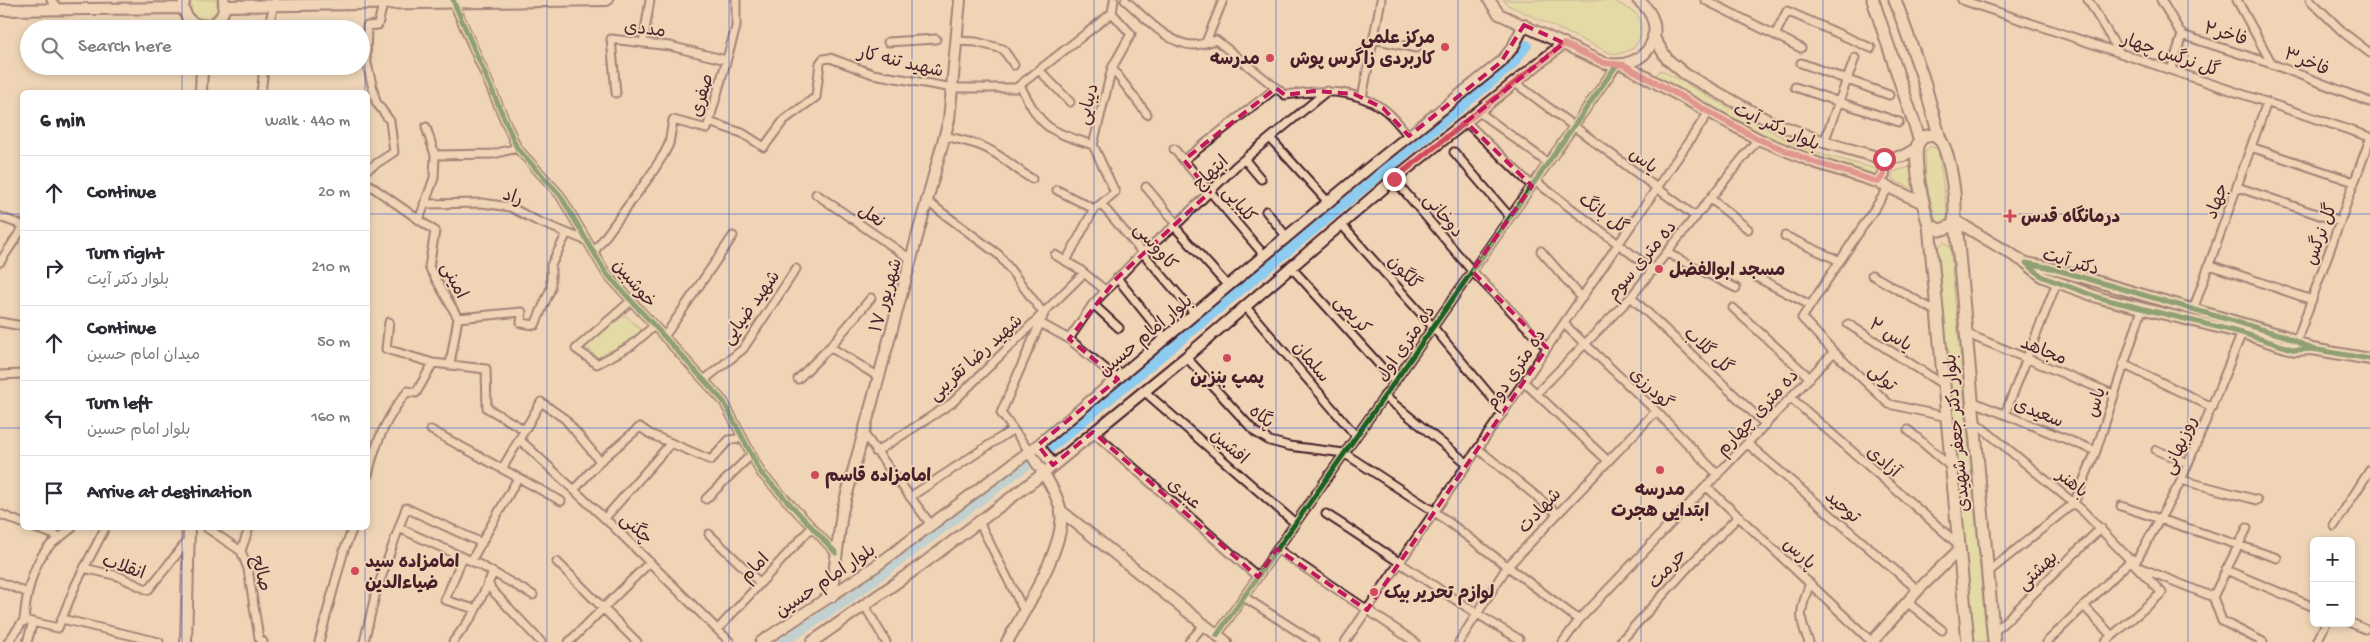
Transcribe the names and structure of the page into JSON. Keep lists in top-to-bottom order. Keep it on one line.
{"streets":{"main road":["بلوار دکتر آیت","دکتر آیت","۱۷ شهریور","بلوار امام حسین","بلوار دکتر جعفر شهیدی"],"street":["مددی","فاخر۲","گل نرگس چهار","شهید تنه کار","فاخر۳","صفری","دیبایی","یاس","ابتهاج","راد","جهاد","کلیایی","گل بانگ","نعل","دوخانی","گل نرگس","کاووسی","ده متری سوم","گلگون","امینی","خوشبین","شهید ضیایی","کریمی","یاس ۲","ده متری اول","گل گلاب","مجاهد","شهید رضا تقریبی","سلمان","ده متری دوم","تولی","گودرزی","ده متری چهارم","سعیدی","پگاه","روزبهانی","افشین","آزادی","باهنر","عبدی","توحید","شهادت","چگنی","پارس","انقلاب","امام","حرمت","بهشتی","صالح"]},"crossings":[["مددی","صفری"],["فاخر۲","فاخر۳"],["گل نرگس چهار","جهاد"],["گل نرگس چهار","گل نرگس"],["شهید تنه کار","صفری"],["شهید تنه کار","۱۷ شهریور"],["صفری","خوشبین"],["دیبایی","کاووسی"],["بلوار دکتر آیت","ده متری سوم"],["بلوار دکتر آیت","بلوار امام حسین"],["بلوار دکتر آیت","ده متری اول"],["بلوار دکتر آیت","ده متری دوم"],["بلوار دکتر آیت","بلوار دکتر جعفر شهیدی"],["یاس","ده متری سوم"],["یاس","دکتر آیت"],["یاس","ده متری اول"],["یاس","مجاهد"],["یاس","ده متری دوم"],["یاس","سعیدی"],["یاس","باهنر"],["ابتهاج","کلیایی"],["ابتهاج","کاووسی"],["راد","خوشبین"],["جهاد","دکتر آیت"],["کلیایی","بلوار امام حسین"],["گل بانگ","ده متری سوم"],["گل بانگ","ده متری اول"],["گل بانگ","ده متری دوم"],["نعل","۱۷ شهریور"],["دوخانی","ده متری اول"],["دوخانی","ده متری دوم"],["گل نرگس","دکتر آیت"],["کاووسی","بلوار امام حسین"],["ده متری سوم","گل گلاب"],["ده متری سوم","گودرزی"],["دکتر آیت","بلوار دکتر جعفر شهیدی"],["دکتر آیت","روزبهانی"],["گلگون","ده متری اول"],["گلگون","ده متری دوم"],["خوشبین","۱۷ شهریور"],["خوشبین","شهید ضیایی"],["خوشبین","امام"],["۱۷ شهریور","بلوار امام حسین"],["کریمی","ده متری اول"],["یاس ۲","بلوار دکتر جعفر شهیدی"],["ده متری اول","سلمان"],["ده متری اول","پگاه"],["ده متری اول","افشین"],["ده متری اول","عبدی"],["گل گلاب","ده متری چهارم"],["مجاهد","بلوار دکتر جعفر شهیدی"],["ده متری دوم","گودرزی"],["تولی","ده متری چهارم"],["تولی","بلوار دکتر جعفر شهیدی"],["گودرزی","ده متری چهارم"],["گودرزی","شهادت"],["ده متری چهارم","آزادی"],["ده متری چهارم","توحید"],["ده متری چهارم","پارس"],["سعیدی","بلوار دکتر جعفر شهیدی"],["بلوار دکتر جعفر شهیدی","آزادی"],["بلوار دکتر جعفر شهیدی","باهنر"],["بلوار دکتر جعفر شهیدی","بهشتی"],["روزبهانی","باهنر"],["باهنر","بهشتی"],["چگنی","امام"],["پارس","حرمت"]],"places":{"other":["مرکز علمی کاربردی زاگرس پوش","مدرسه","مسجد ابوالفضل","پمپ بنزین","مدرسه ابتدایی هجرت","امامزاده قاسم","امامزاده سید ضیاءالدین","لوازم تحریر بیک"],"health":["درمانگاه قدس"]},"page":{"search":"Search here","heading":["6 min","Walk · 440 m"],"list":[["Continue","20 m"],["Turn right","بلوار دکتر آیت","210 m"],["Continue","میدان امام حسین","50 m"],["Turn left","بلوار امام حسین","160 m"],"Arrive at destination"],"map_buttons":["+","−"]}}
